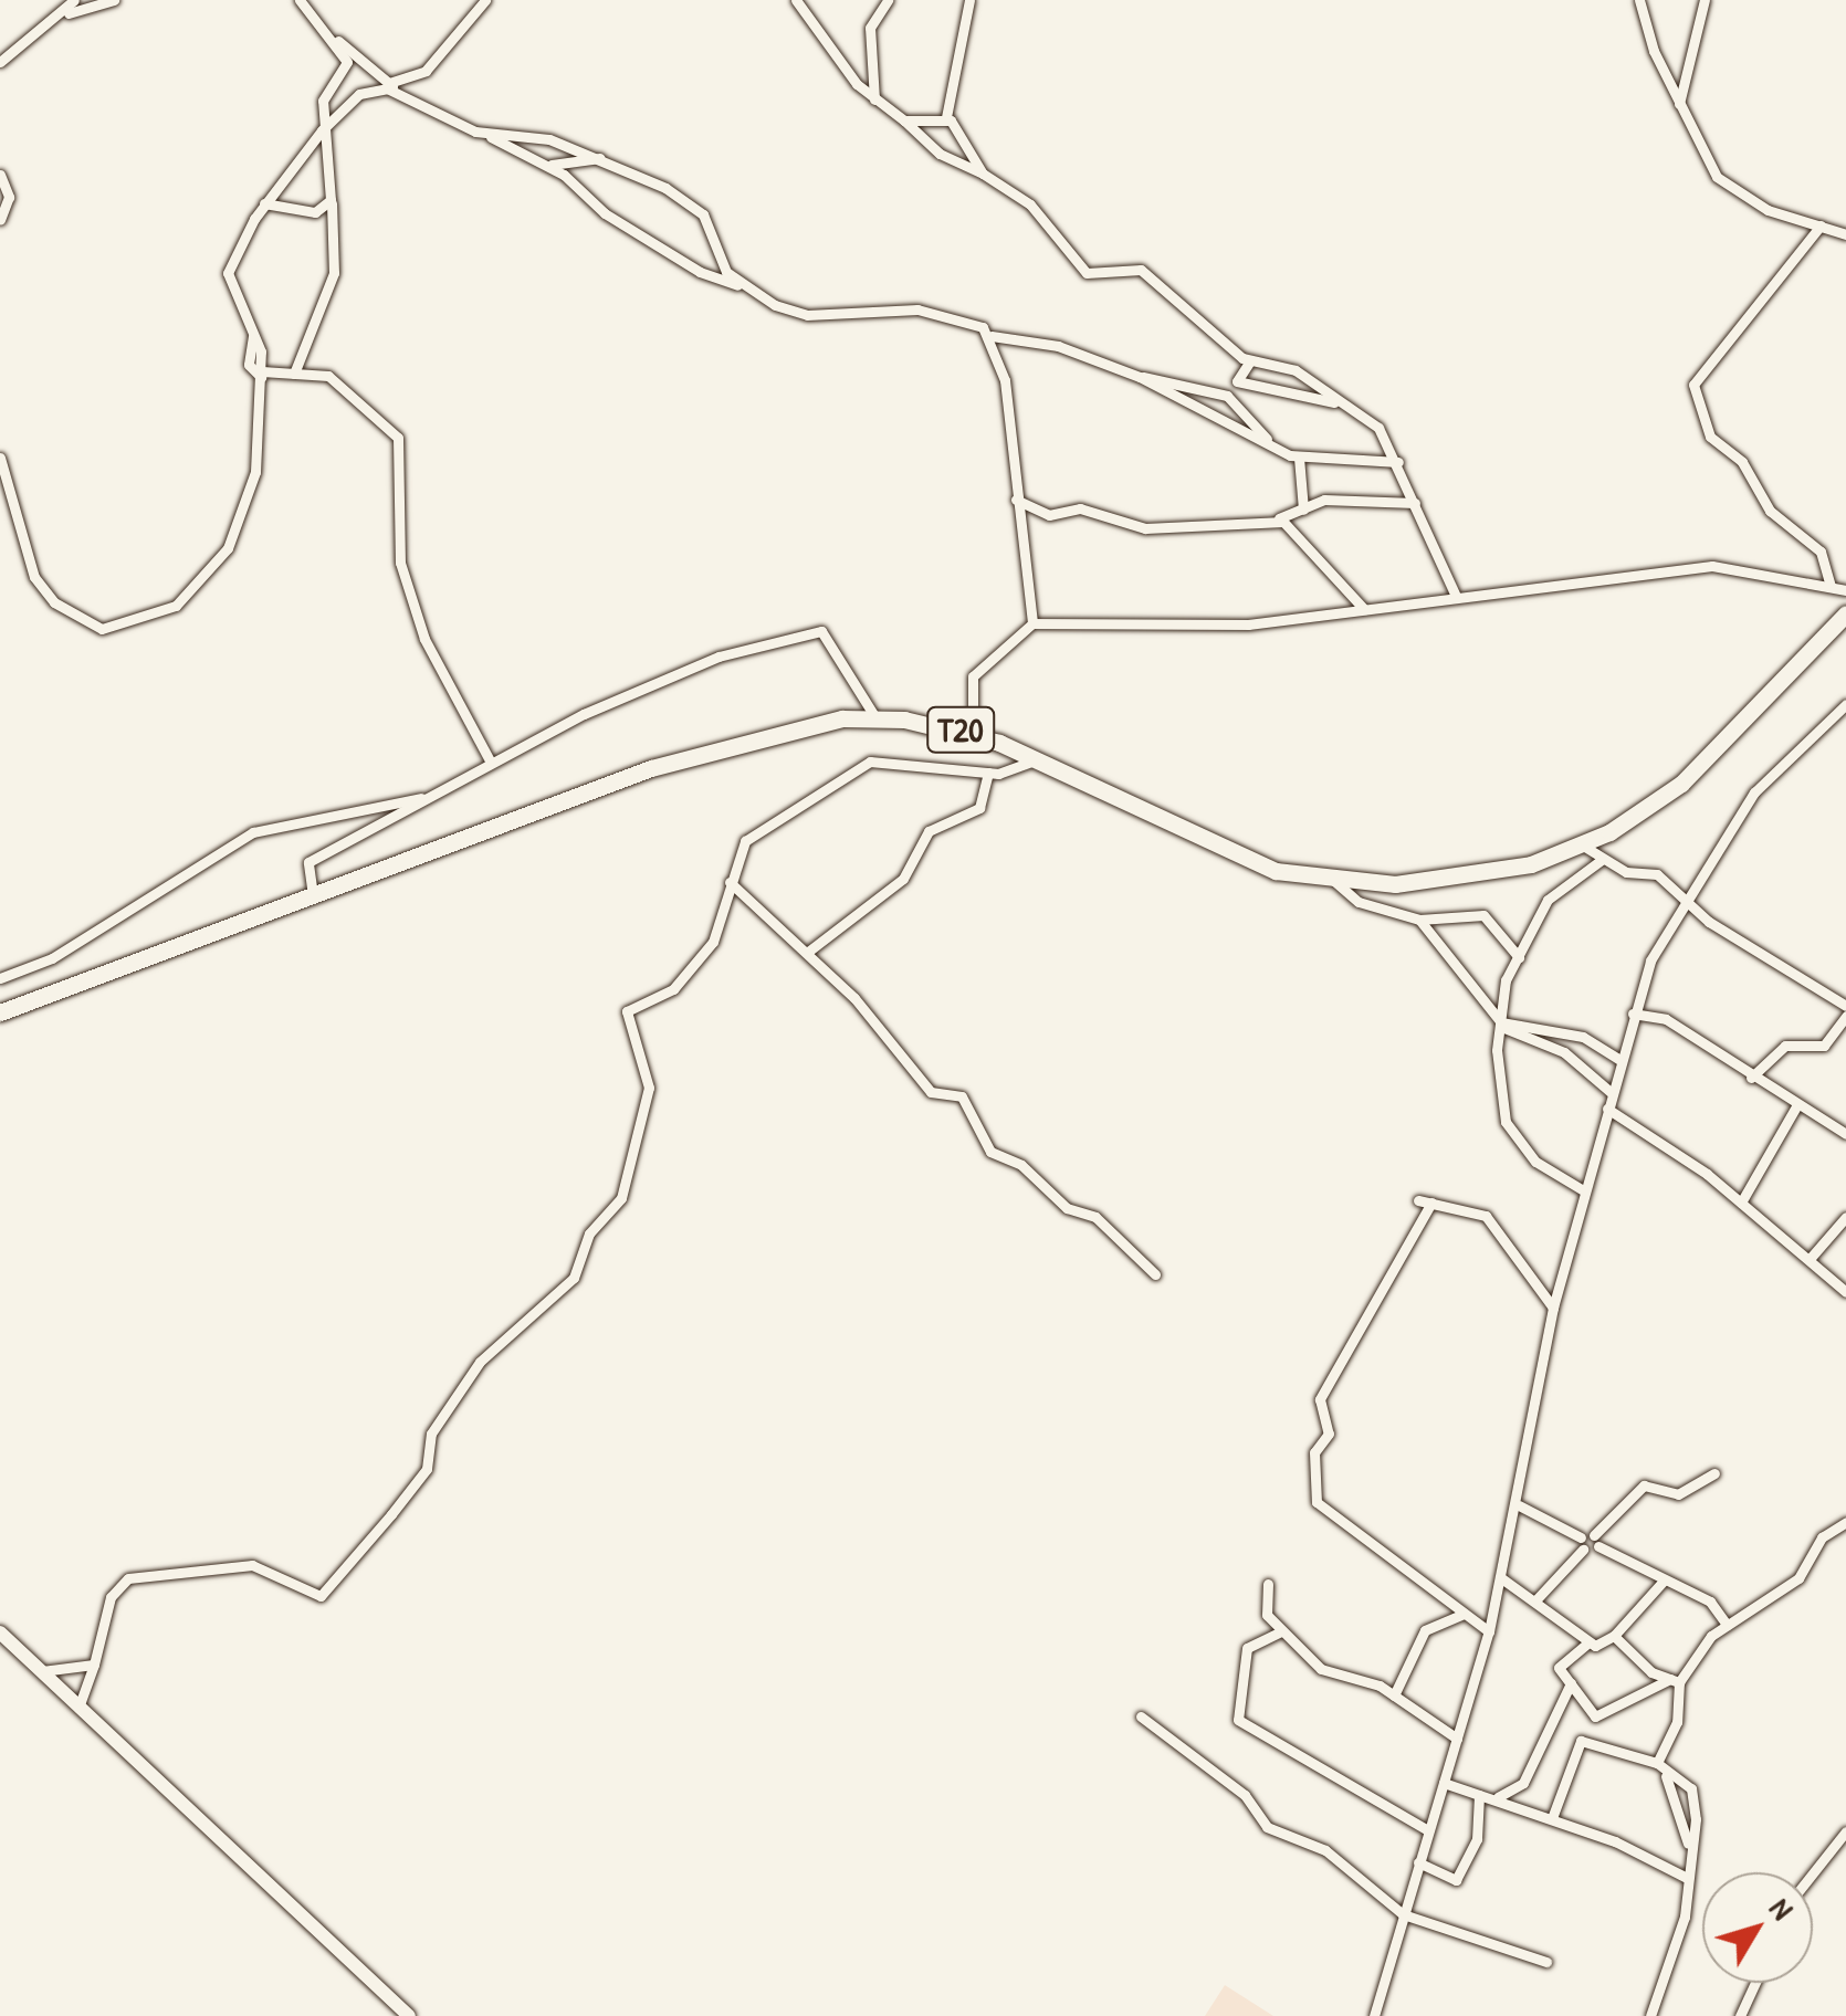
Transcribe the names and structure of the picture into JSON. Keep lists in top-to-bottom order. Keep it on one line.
{"streets":{"main road":["T20"]},"north":"top right"}
